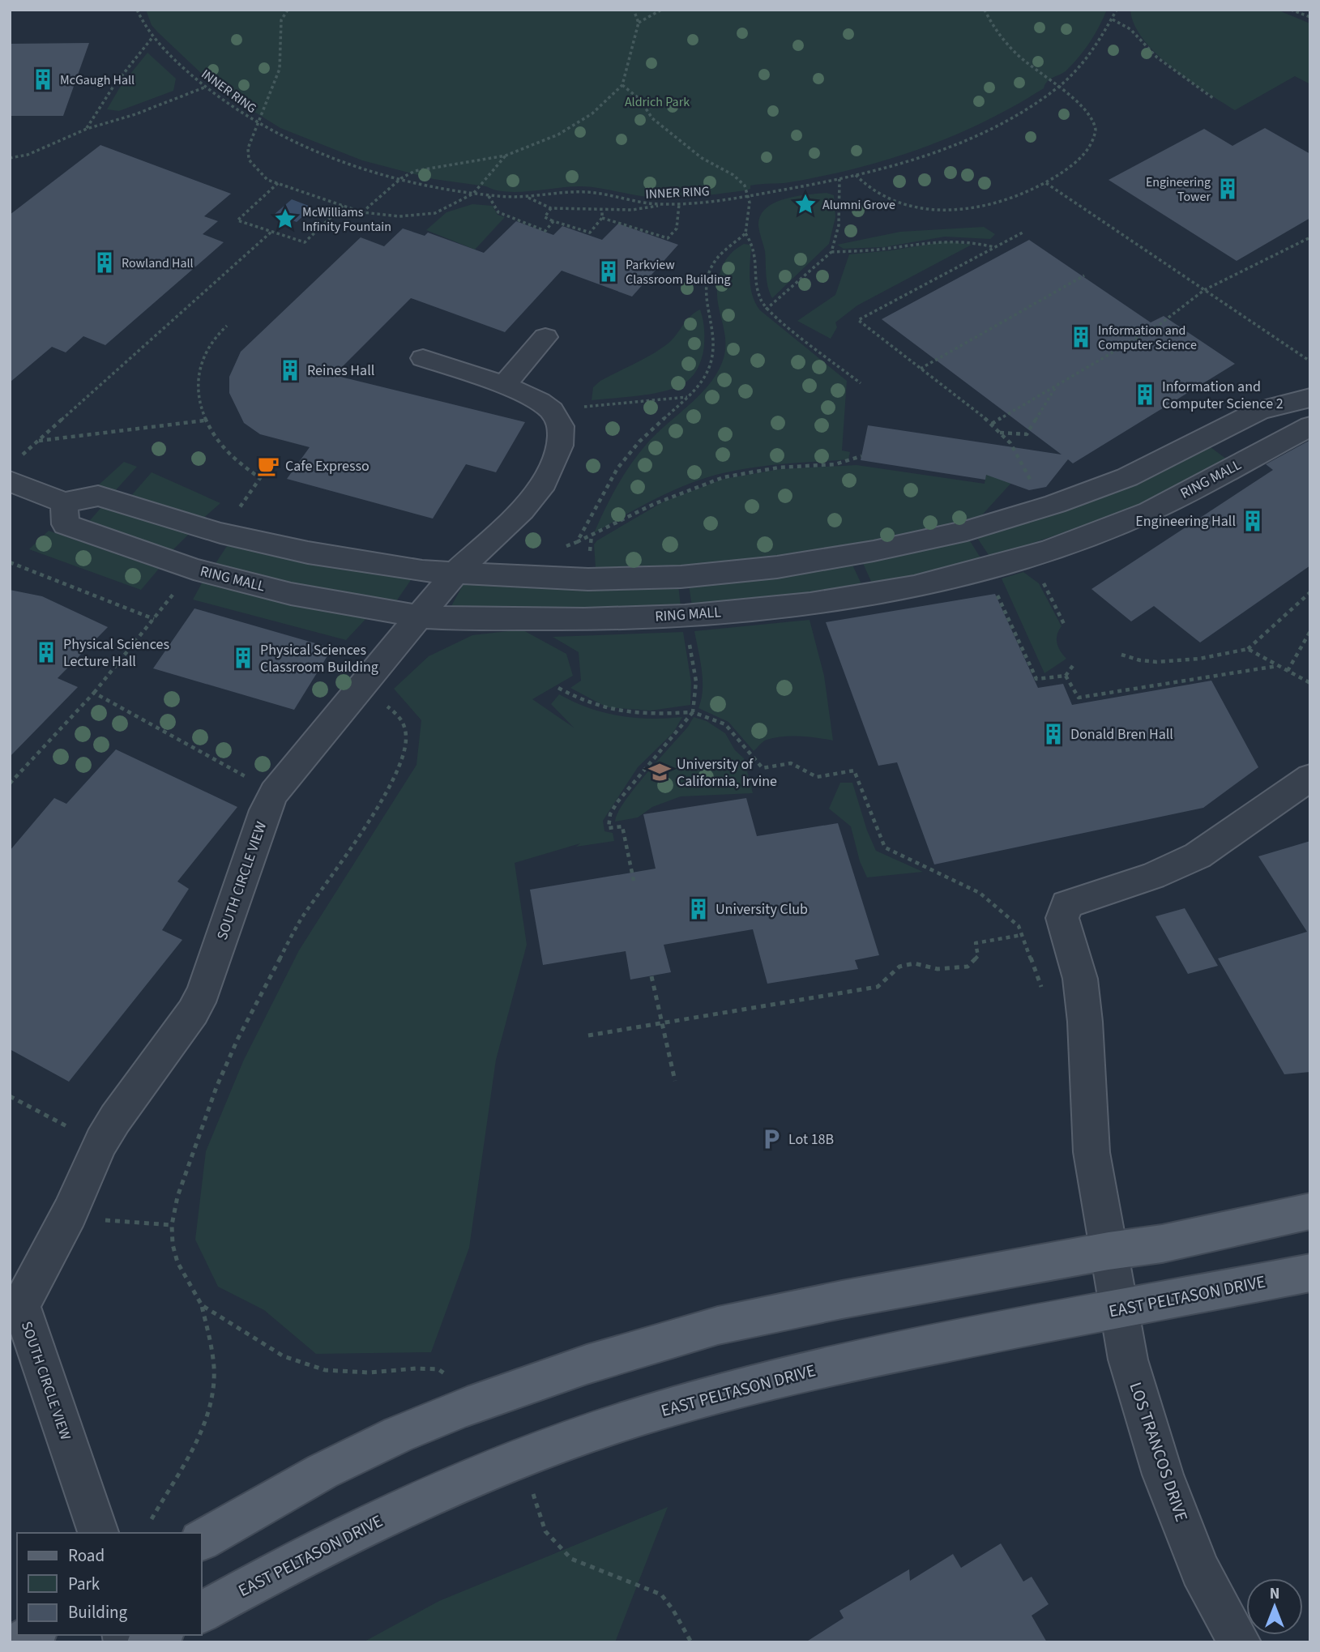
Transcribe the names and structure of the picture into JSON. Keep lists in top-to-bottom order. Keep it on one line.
{"streets":{"main road":["EAST PELTASON DRIVE"],"street":["RING MALL","SOUTH CIRCLE VIEW","LOS TRANCOS DRIVE"],"path":["INNER RING"]},"crossings":[["RING MALL","SOUTH CIRCLE VIEW"],["EAST PELTASON DRIVE","LOS TRANCOS DRIVE"]],"parks":["Aldrich Park"],"places":{"building":["McGaugh Hall","Engineering Tower","Rowland Hall","Parkview Classroom Building","Information and Computer Science","Reines Hall","Information and Computer Science 2","Engineering Hall","Physical Sciences Lecture Hall","Physical Sciences Classroom Building","Donald Bren Hall","University Club"],"place":["Alumni Grove","McWilliams Infinity Fountain"],"cafe":["Cafe Expresso"],"school or university":["University of California, Irvine"],"parking":["Lot 18B"]},"legend":["Road","Park","Building"],"north":"top"}
